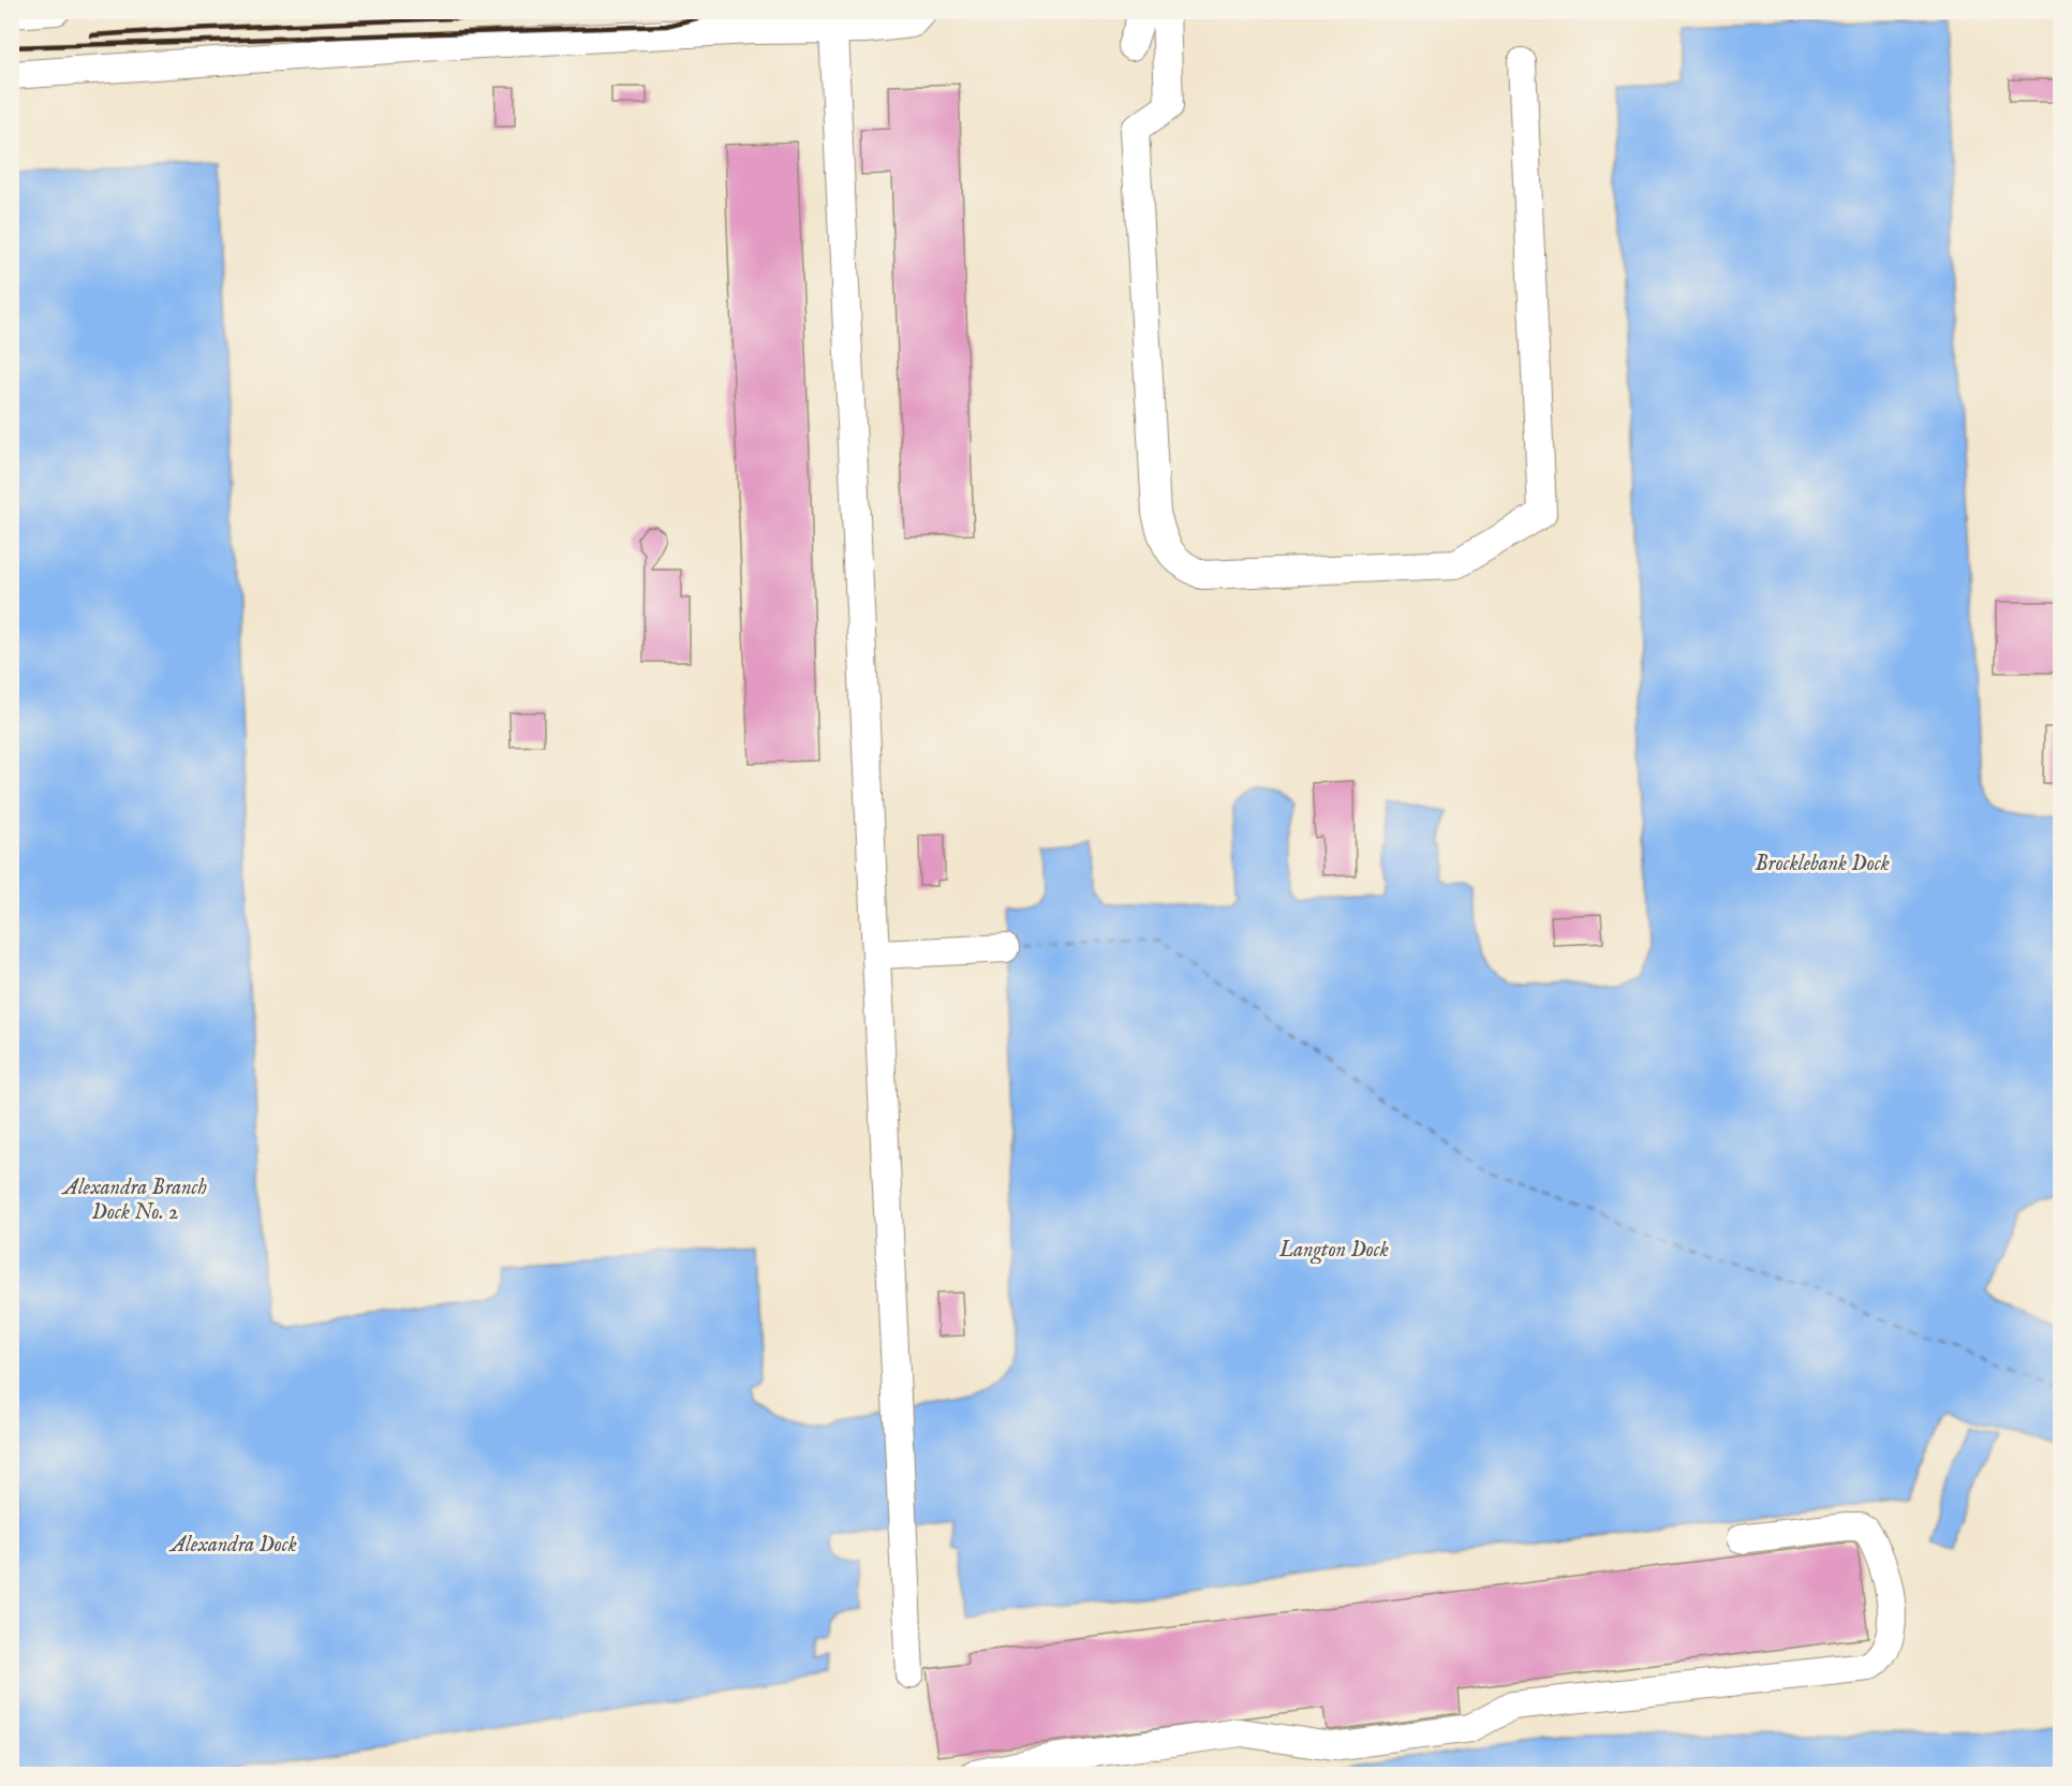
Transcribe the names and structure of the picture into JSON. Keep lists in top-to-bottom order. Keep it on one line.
{"water":["Brocklebank Dock","Alexandra Branch Dock No. 2","Langton Dock","Alexandra Dock"]}
